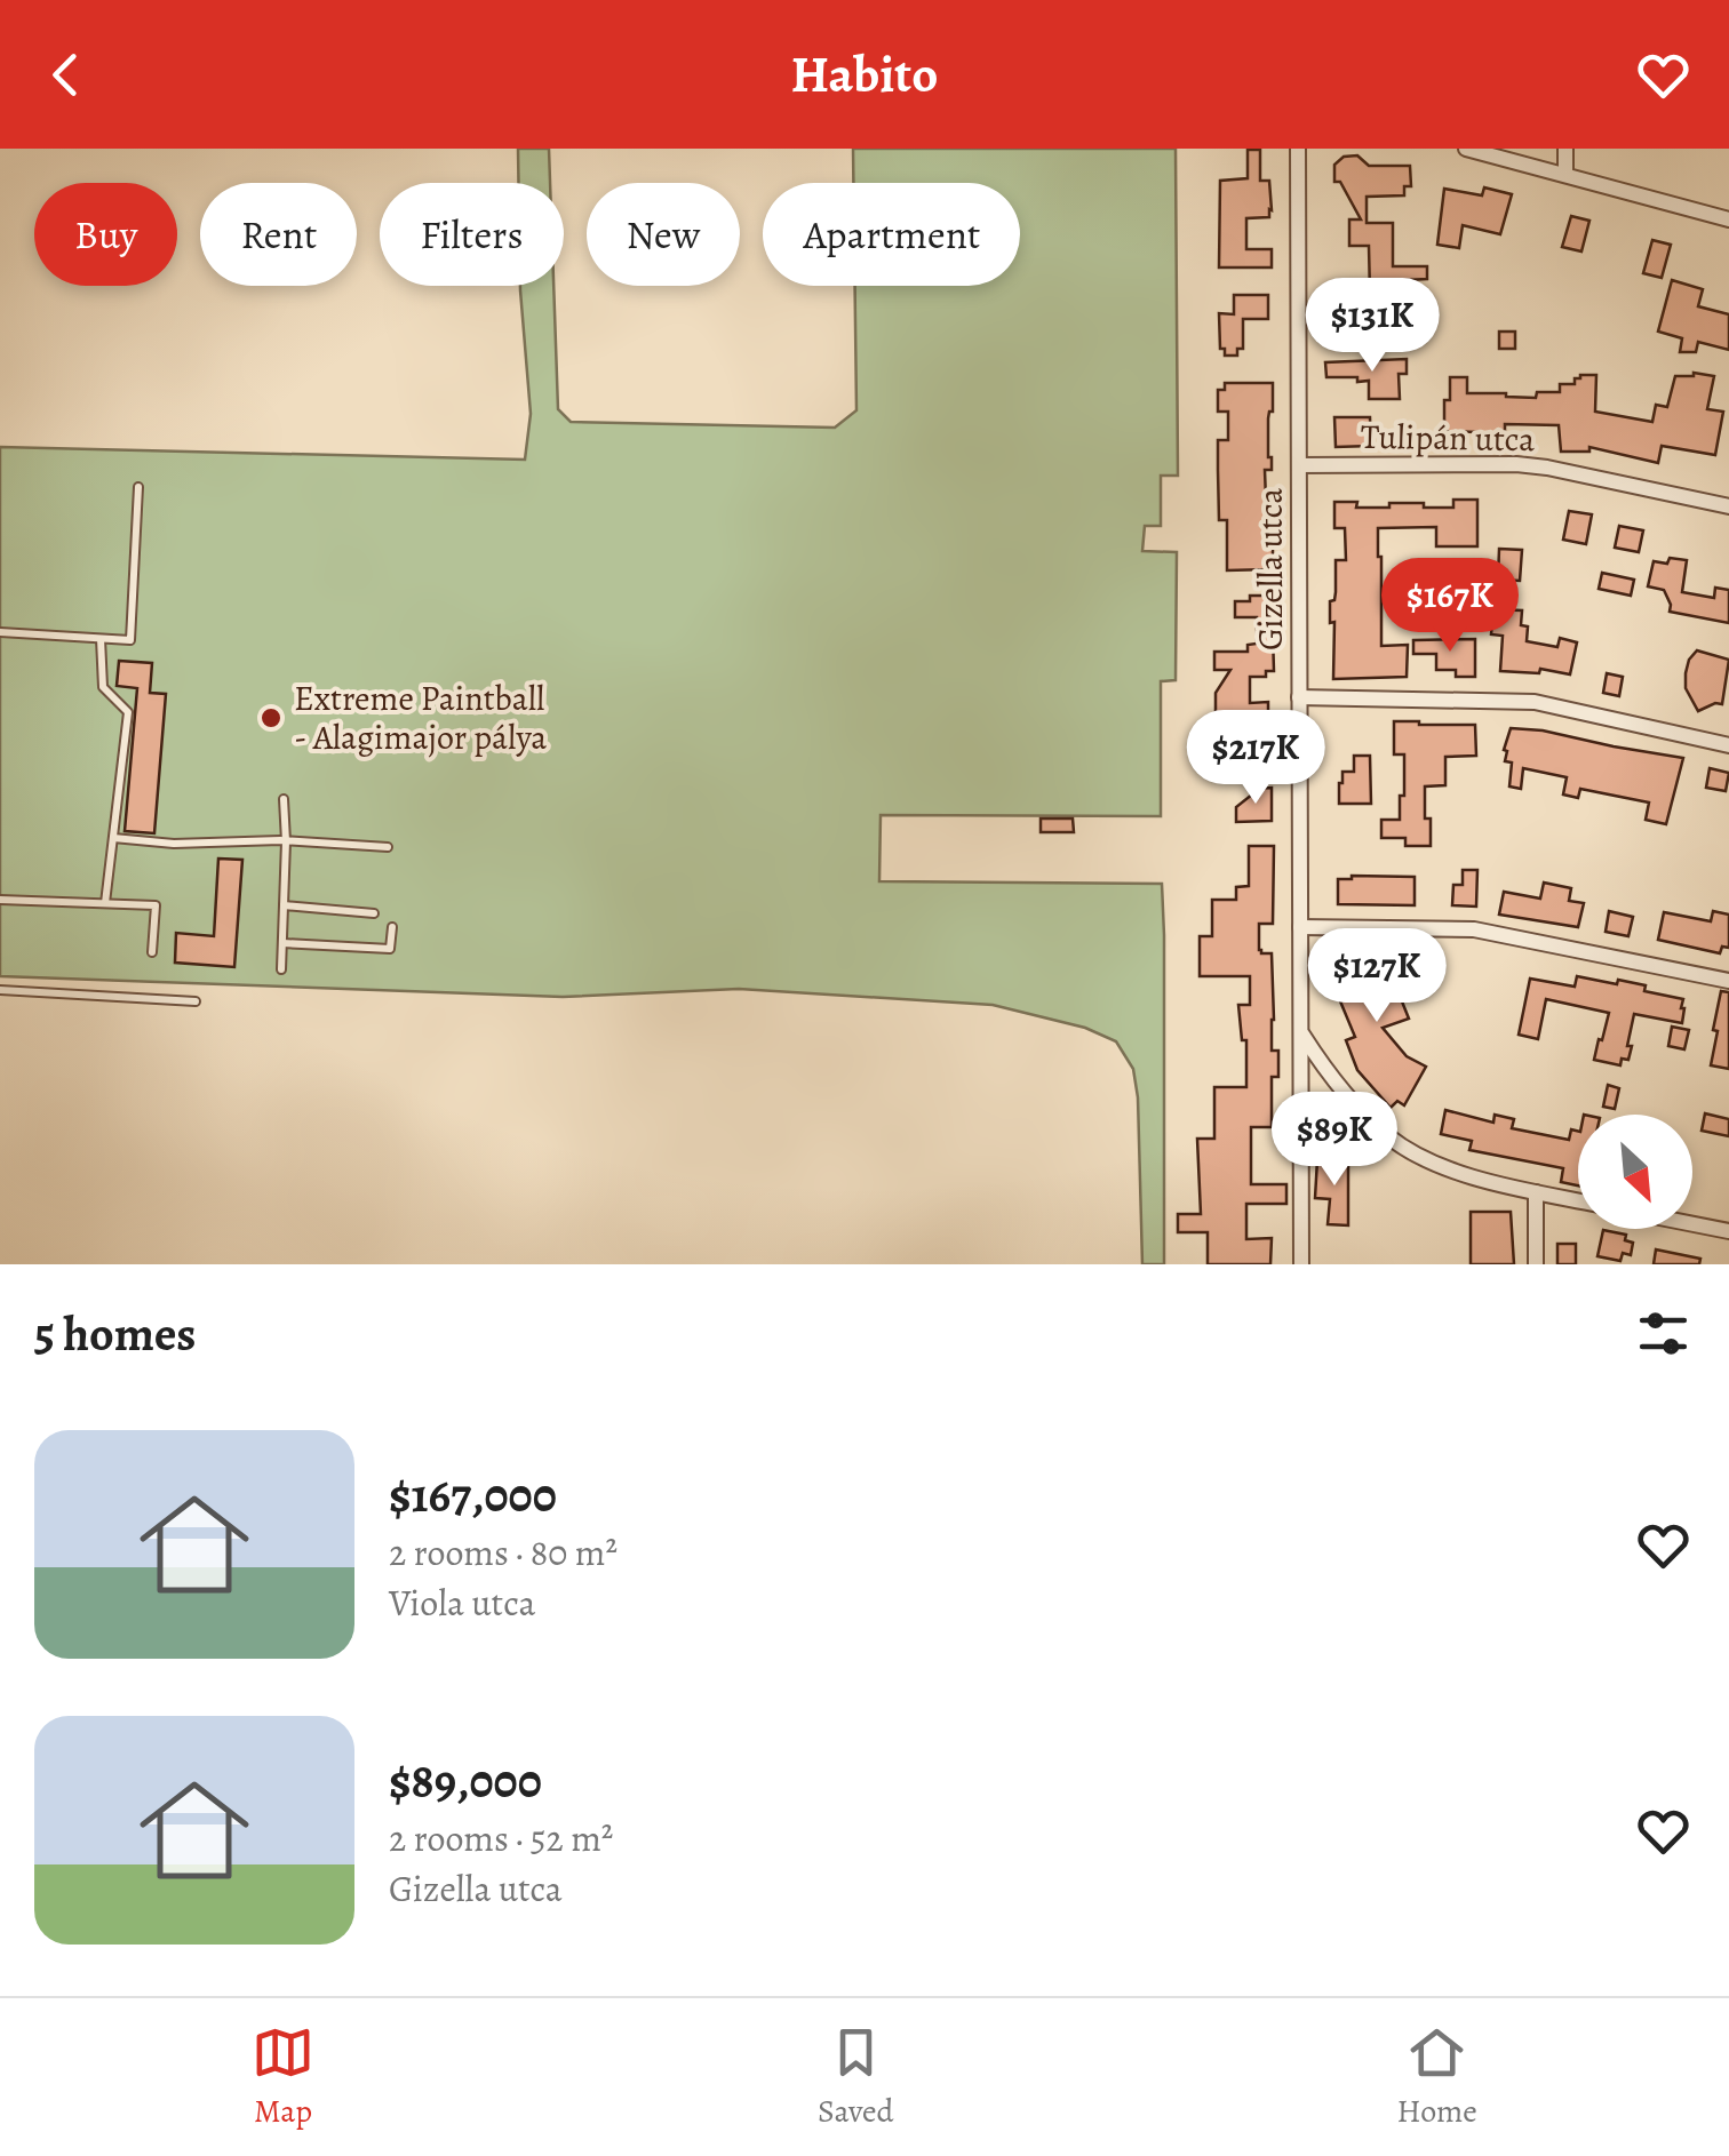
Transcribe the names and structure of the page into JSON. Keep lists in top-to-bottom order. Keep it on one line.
{"streets":{"street":["Tulipán utca","Gizella utca"]},"crossings":[["Tulipán utca","Gizella utca"]],"places":["Extreme Paintball - Alagimajor pálya"],"north":"bottom right","page":{"header":"Habito","chip":["Buy","Rent","Filters","New","Apartment"],"price":["$131K","$167K","$217K","$127K","$89K"],"heading":"5 homes","list":[{"name":"$167,000","note":"2 rooms · 80 m² · Viola utca"},{"name":"$89,000","note":"2 rooms · 52 m² · Gizella utca"}],"tabs":["Map","Saved","Home"]}}
